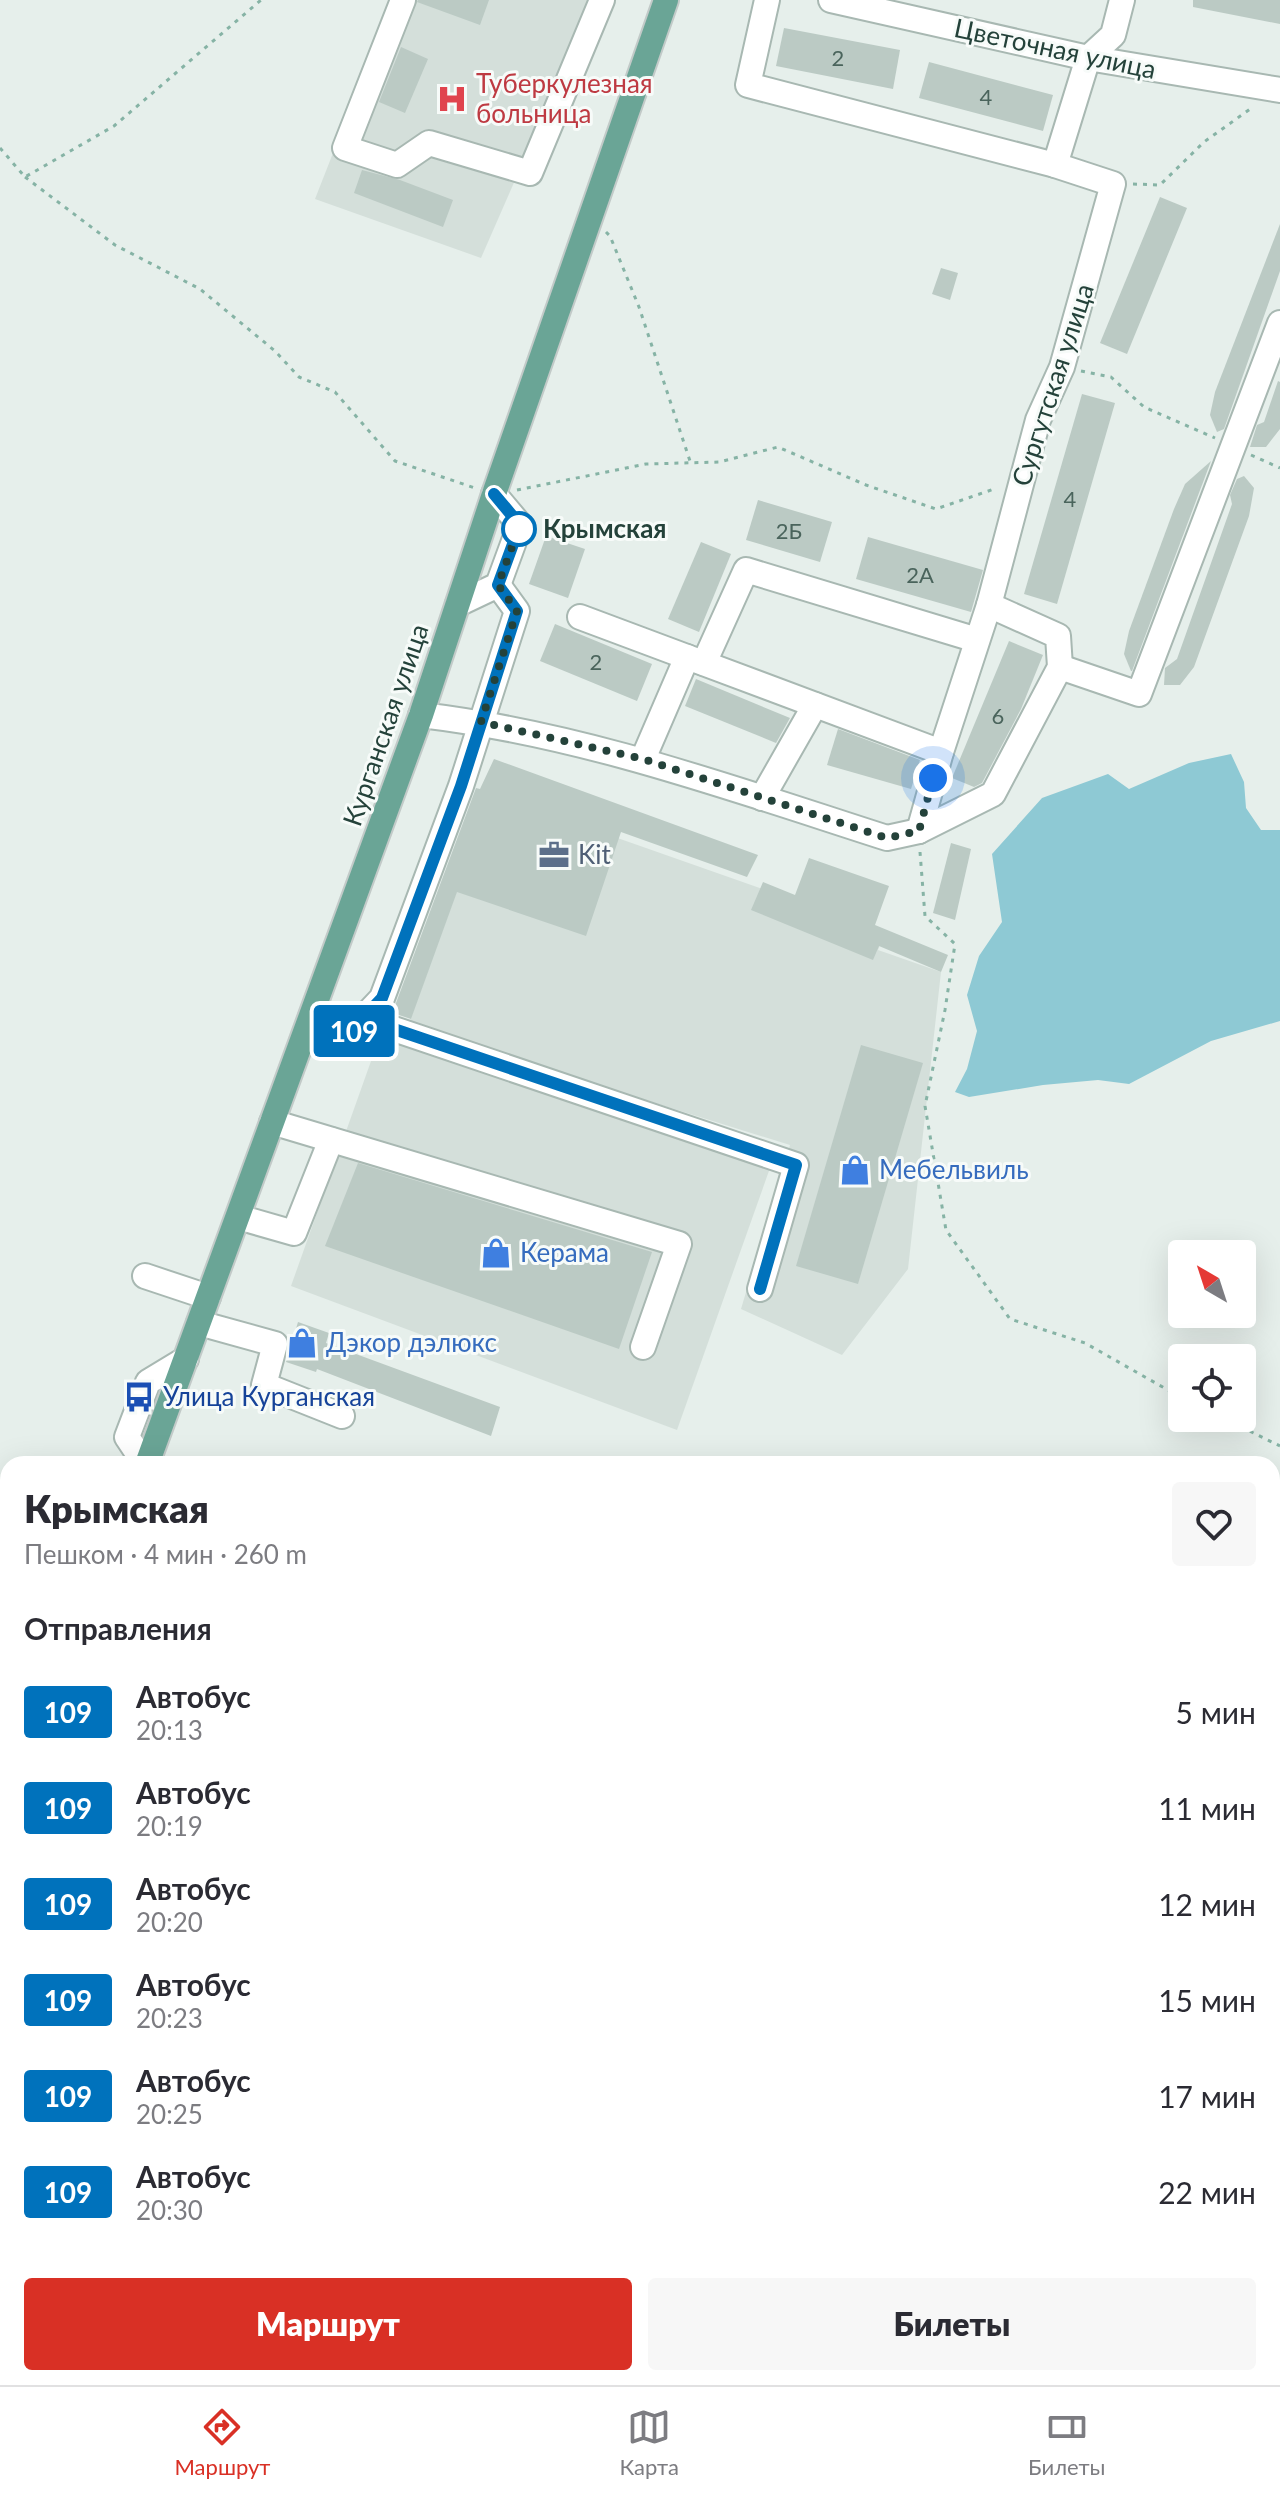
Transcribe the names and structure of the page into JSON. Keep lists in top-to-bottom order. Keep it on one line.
{"streets":{"main road":["Курганская улица"],"street":["Цветочная улица","Сургутская улица"]},"places":{"hospital":["Туберкулезная больница"],"other":["Крымская"],"office":["Kit"],"shop":["Мебельвиль","Керама","Дэкор дэлюкс"],"bus stop":["Улица Курганская"]},"lines":["bus line 109"],"house_numbers":["2","4","4","2Б","2А","2","6"],"north":"top left","page":{"on_map":"109","heading":[["Крымская","Пешком · 4 мин · 260 m"],"Отправления"],"list":[{"mark":"109","name":"Автобус","note":"20:13","value":"5 мин"},{"mark":"109","name":"Автобус","note":"20:19","value":"11 мин"},{"mark":"109","name":"Автобус","note":"20:20","value":"12 мин"},{"mark":"109","name":"Автобус","note":"20:23","value":"15 мин"},{"mark":"109","name":"Автобус","note":"20:25","value":"17 мин"},{"mark":"109","name":"Автобус","note":"20:30","value":"22 мин"}],"buttons":["Маршрут","Билеты"],"tabs":["Маршрут","Карта","Билеты"]}}
